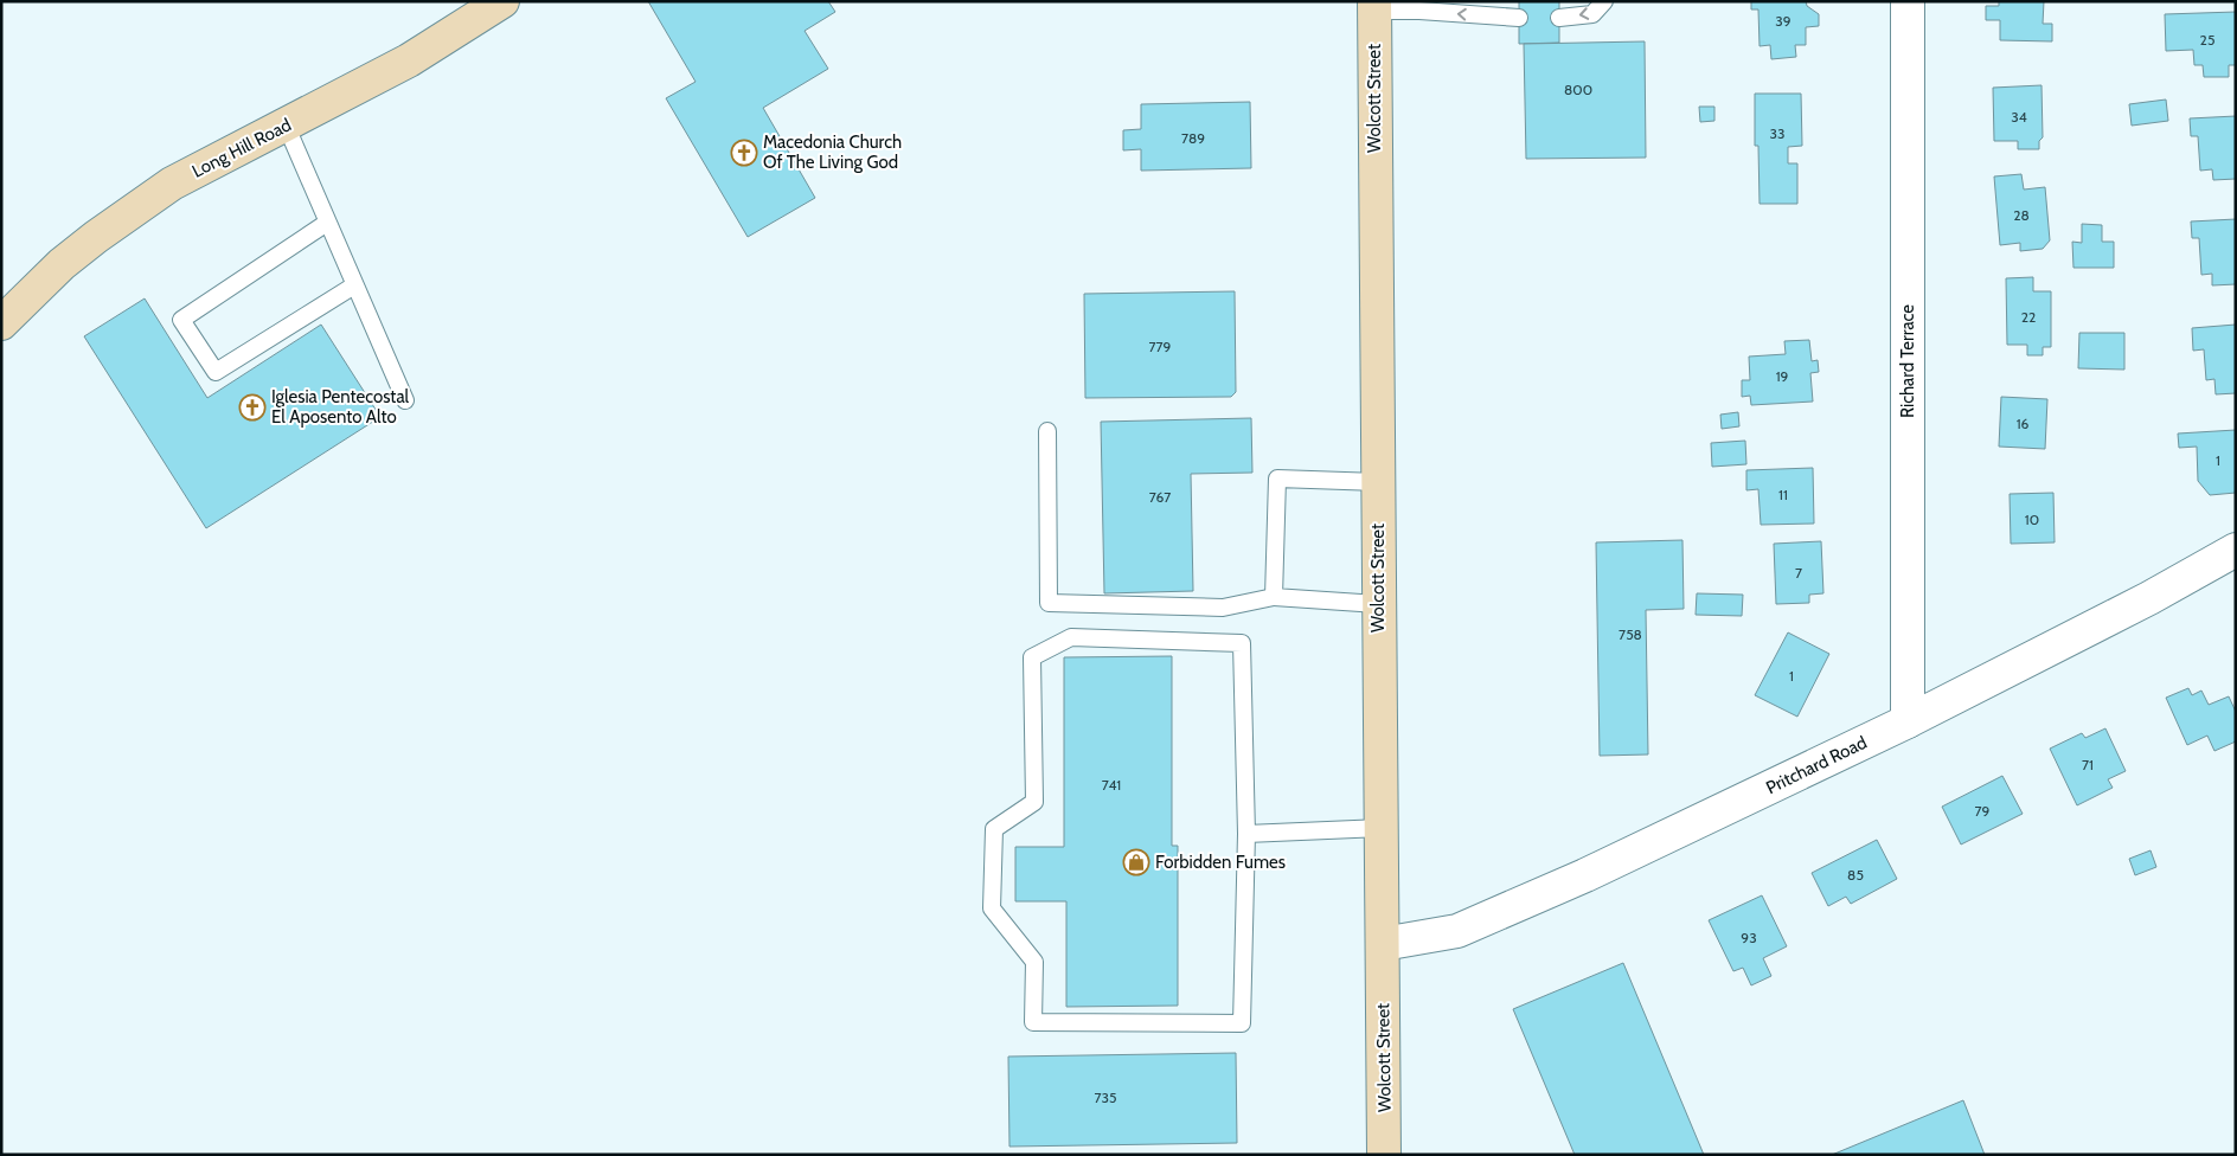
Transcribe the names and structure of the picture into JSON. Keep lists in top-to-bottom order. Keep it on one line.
{"streets":{"main road":["Wolcott Street","Long Hill Road"],"street":["Richard Terrace","Pritchard Road"]},"crossings":[["Wolcott Street","Pritchard Road"],["Richard Terrace","Pritchard Road"]],"places":{"church":["Macedonia Church Of The Living God","Iglesia Pentecostal El Aposento Alto"],"shop":["Forbidden Fumes"]},"house_numbers":["39","25","800","34","33","789","28","22","779","19","16","1","11","767","10","7","758","1","71","741","79","85","93","735"]}
